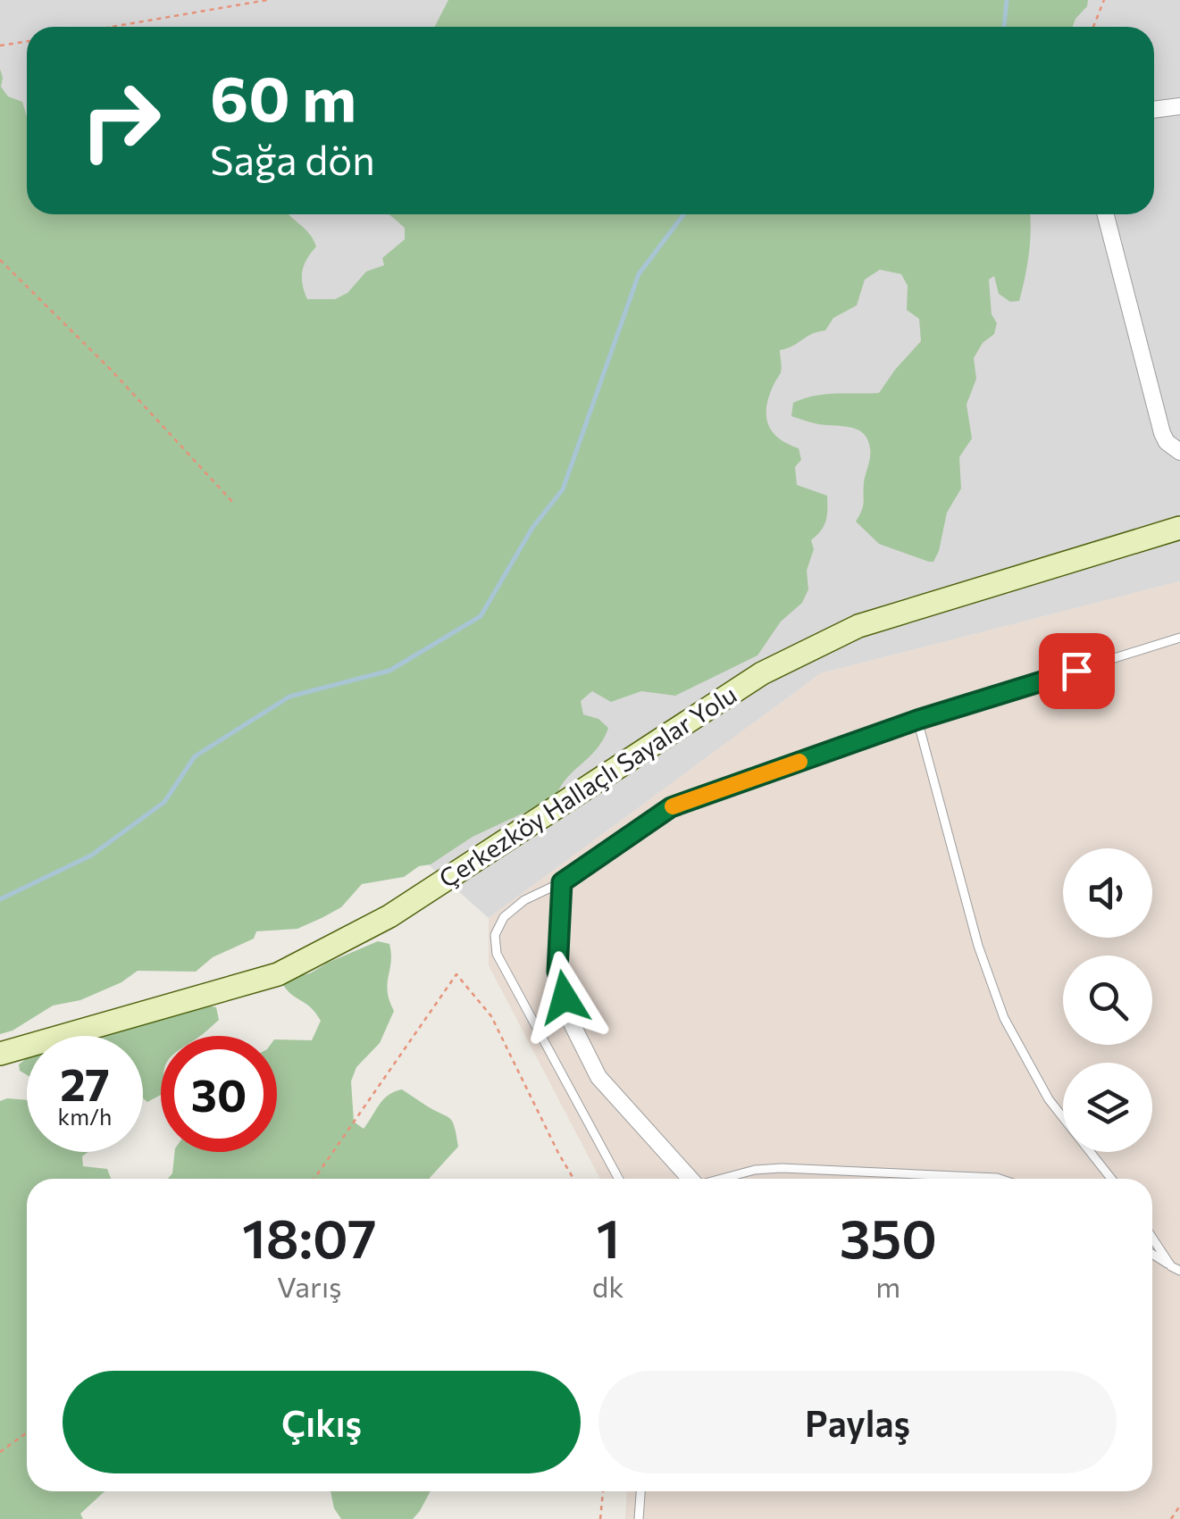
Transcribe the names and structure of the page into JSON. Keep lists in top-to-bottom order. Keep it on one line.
{"streets":{"main road":["Çerkezköy Hallaçlı Sayalar Yolu"]},"page":{"turn":["60 m","Sağa dön"],"speed":"27 km/h","limit":"30","eta":["18:07","Varış","1","dk","350","m"],"buttons":["Çıkış","Paylaş"]}}
